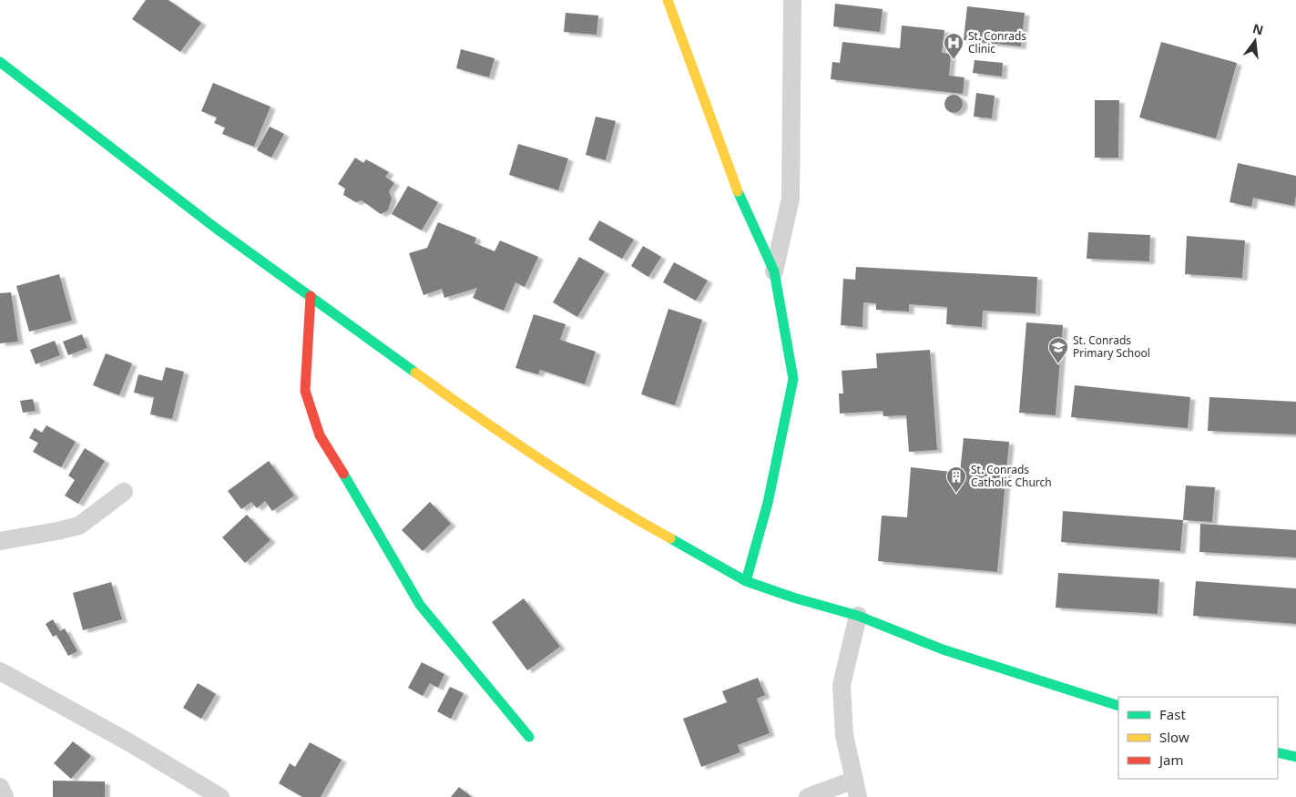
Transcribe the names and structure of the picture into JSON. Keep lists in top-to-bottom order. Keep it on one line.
{"places":{"hospital":["St. Conrads Clinic"],"school or university":["St. Conrads Primary School"],"building":["St. Conrads Catholic Church"]},"legend":["Fast","Slow","Jam"],"north":"top"}
